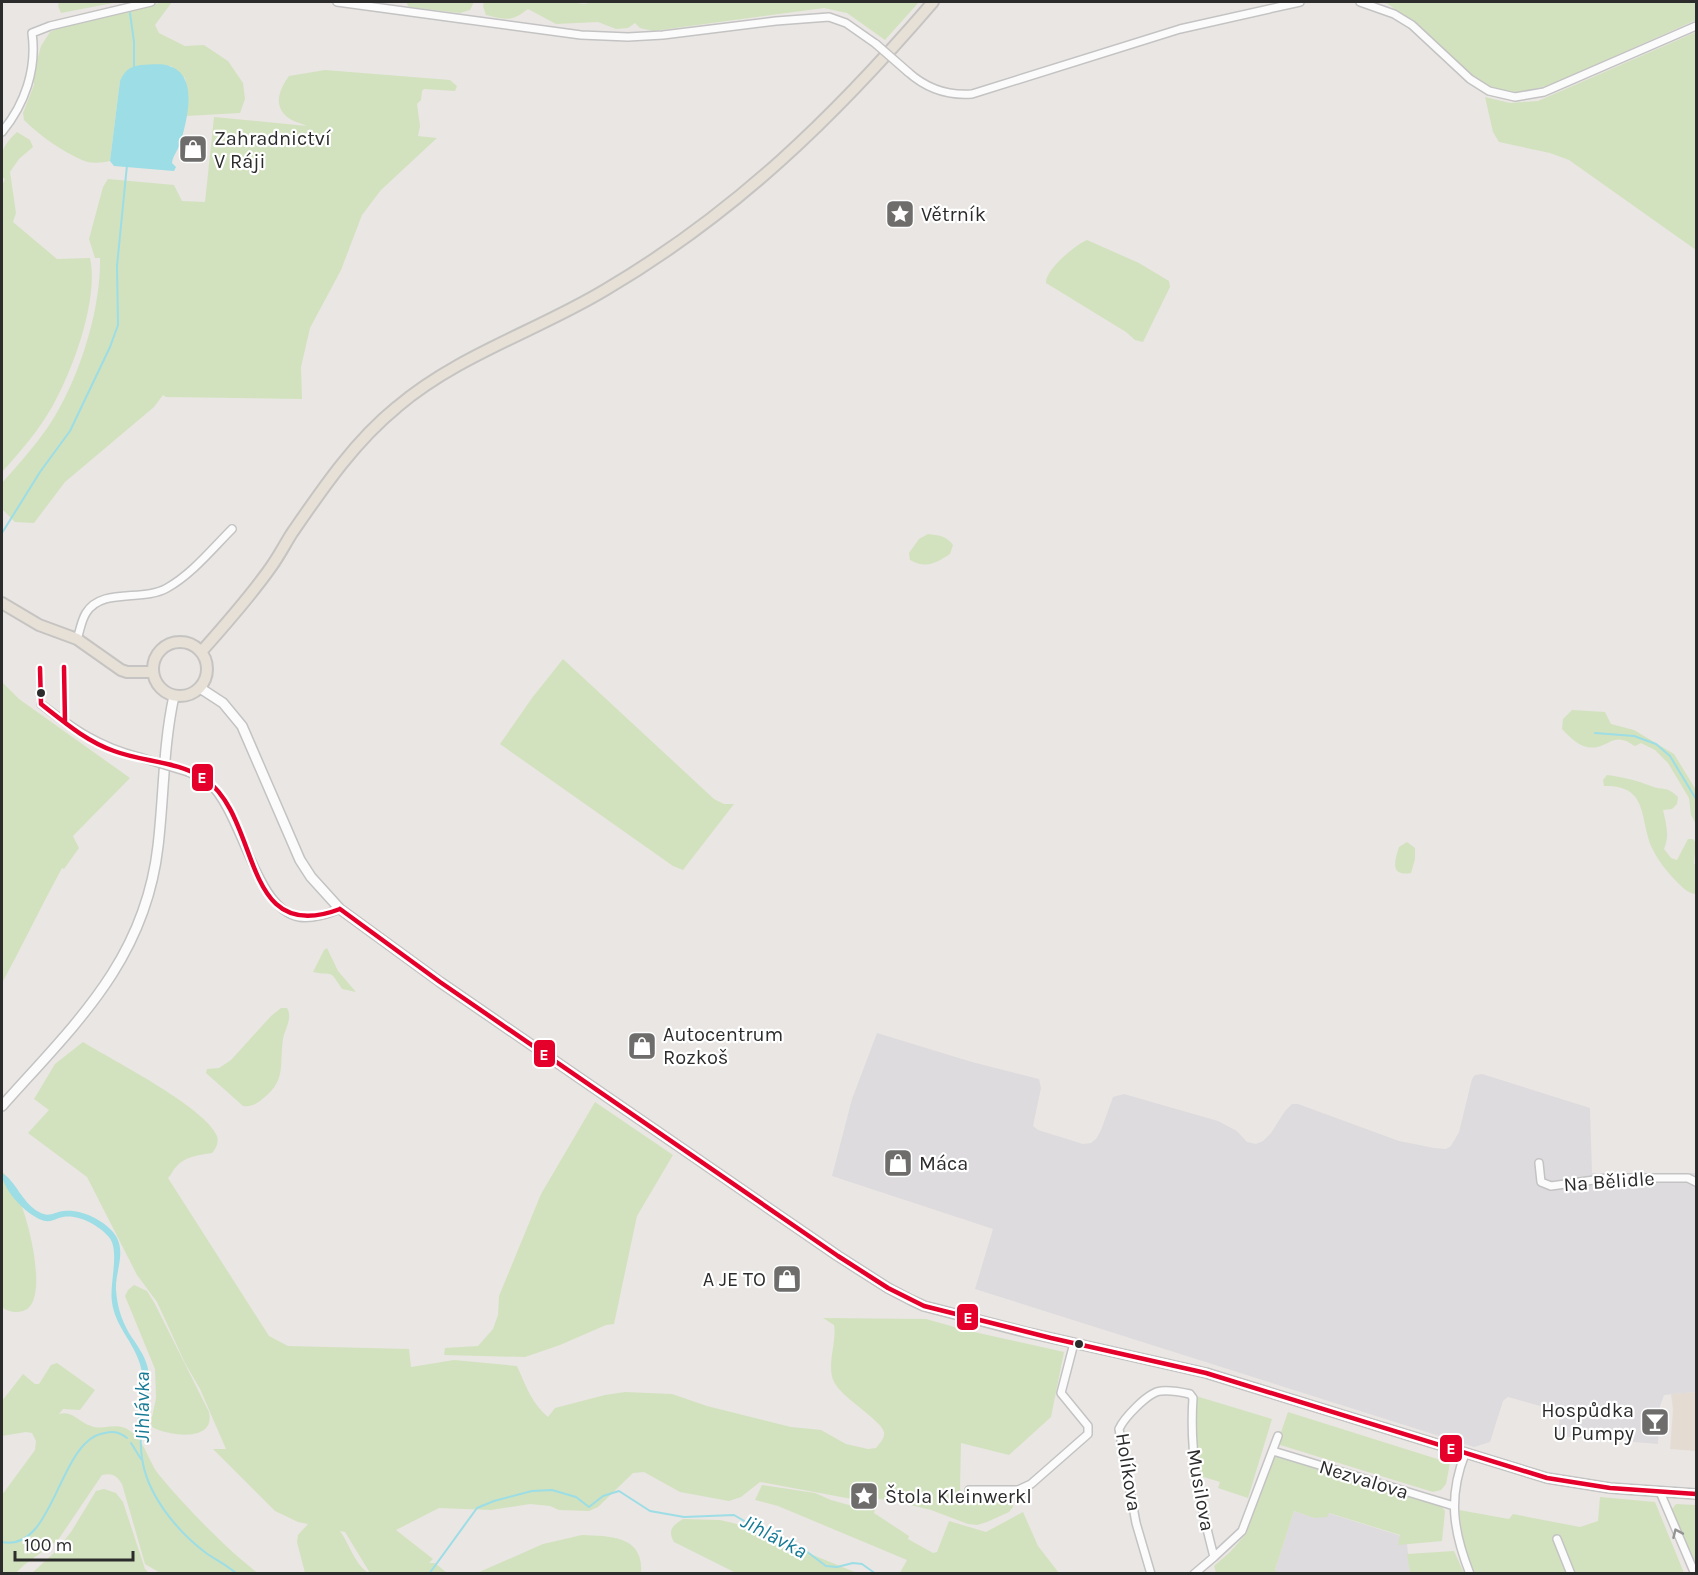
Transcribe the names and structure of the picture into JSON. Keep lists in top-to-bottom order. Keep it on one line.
{"streets":{"street":["Na Bělidle","Holíkova","Nezvalova","Musilova"]},"crossings":[["Holíkova","Musilova"]],"water":["Jihlávka"],"places":{"shop":["Zahradnictví V Ráji","Autocentrum Rozkoš","Máca","A JE TO"],"place":["Větrník","Štola Kleinwerkl"],"bar":["Hospůdka U Pumpy"]},"lines":["transit line E"],"scale_bar":"100 m"}
